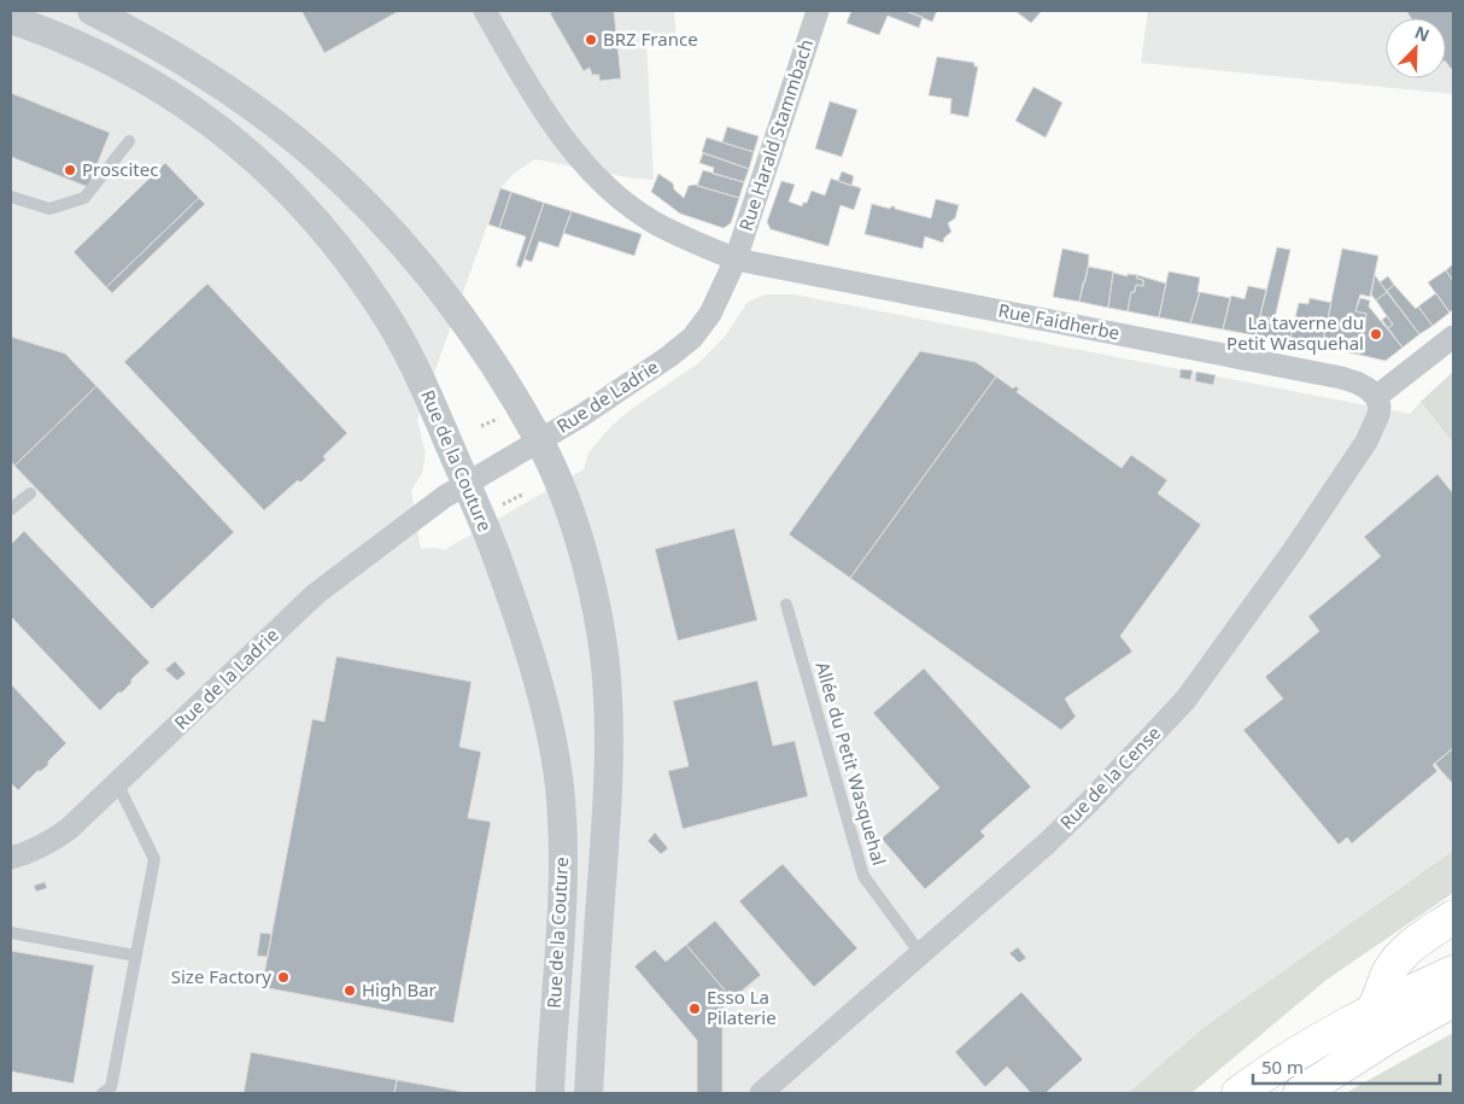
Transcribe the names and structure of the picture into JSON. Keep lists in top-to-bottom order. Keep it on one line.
{"streets":{"street":["Rue Harald Stammbach","Rue Faidherbe","Rue de Ladrie","Rue de la Couture","Rue de la Ladrie","Rue de la Cense"],"lane":["Allée du Petit Wasquehal"]},"crossings":[["Rue Harald Stammbach","Rue Faidherbe"],["Rue Harald Stammbach","Rue de Ladrie"],["Rue Faidherbe","Rue de Ladrie"],["Rue Faidherbe","Rue de la Cense"],["Rue de Ladrie","Rue de la Couture"],["Rue de Ladrie","Rue de la Ladrie"],["Rue de la Couture","Rue de la Ladrie"],["Allée du Petit Wasquehal","Rue de la Cense"]],"places":["BRZ France","Proscitec","La taverne du Petit Wasquehal","Size Factory","High Bar","Esso La Pilaterie"],"scale_bar":"50 m","north":"top right"}
